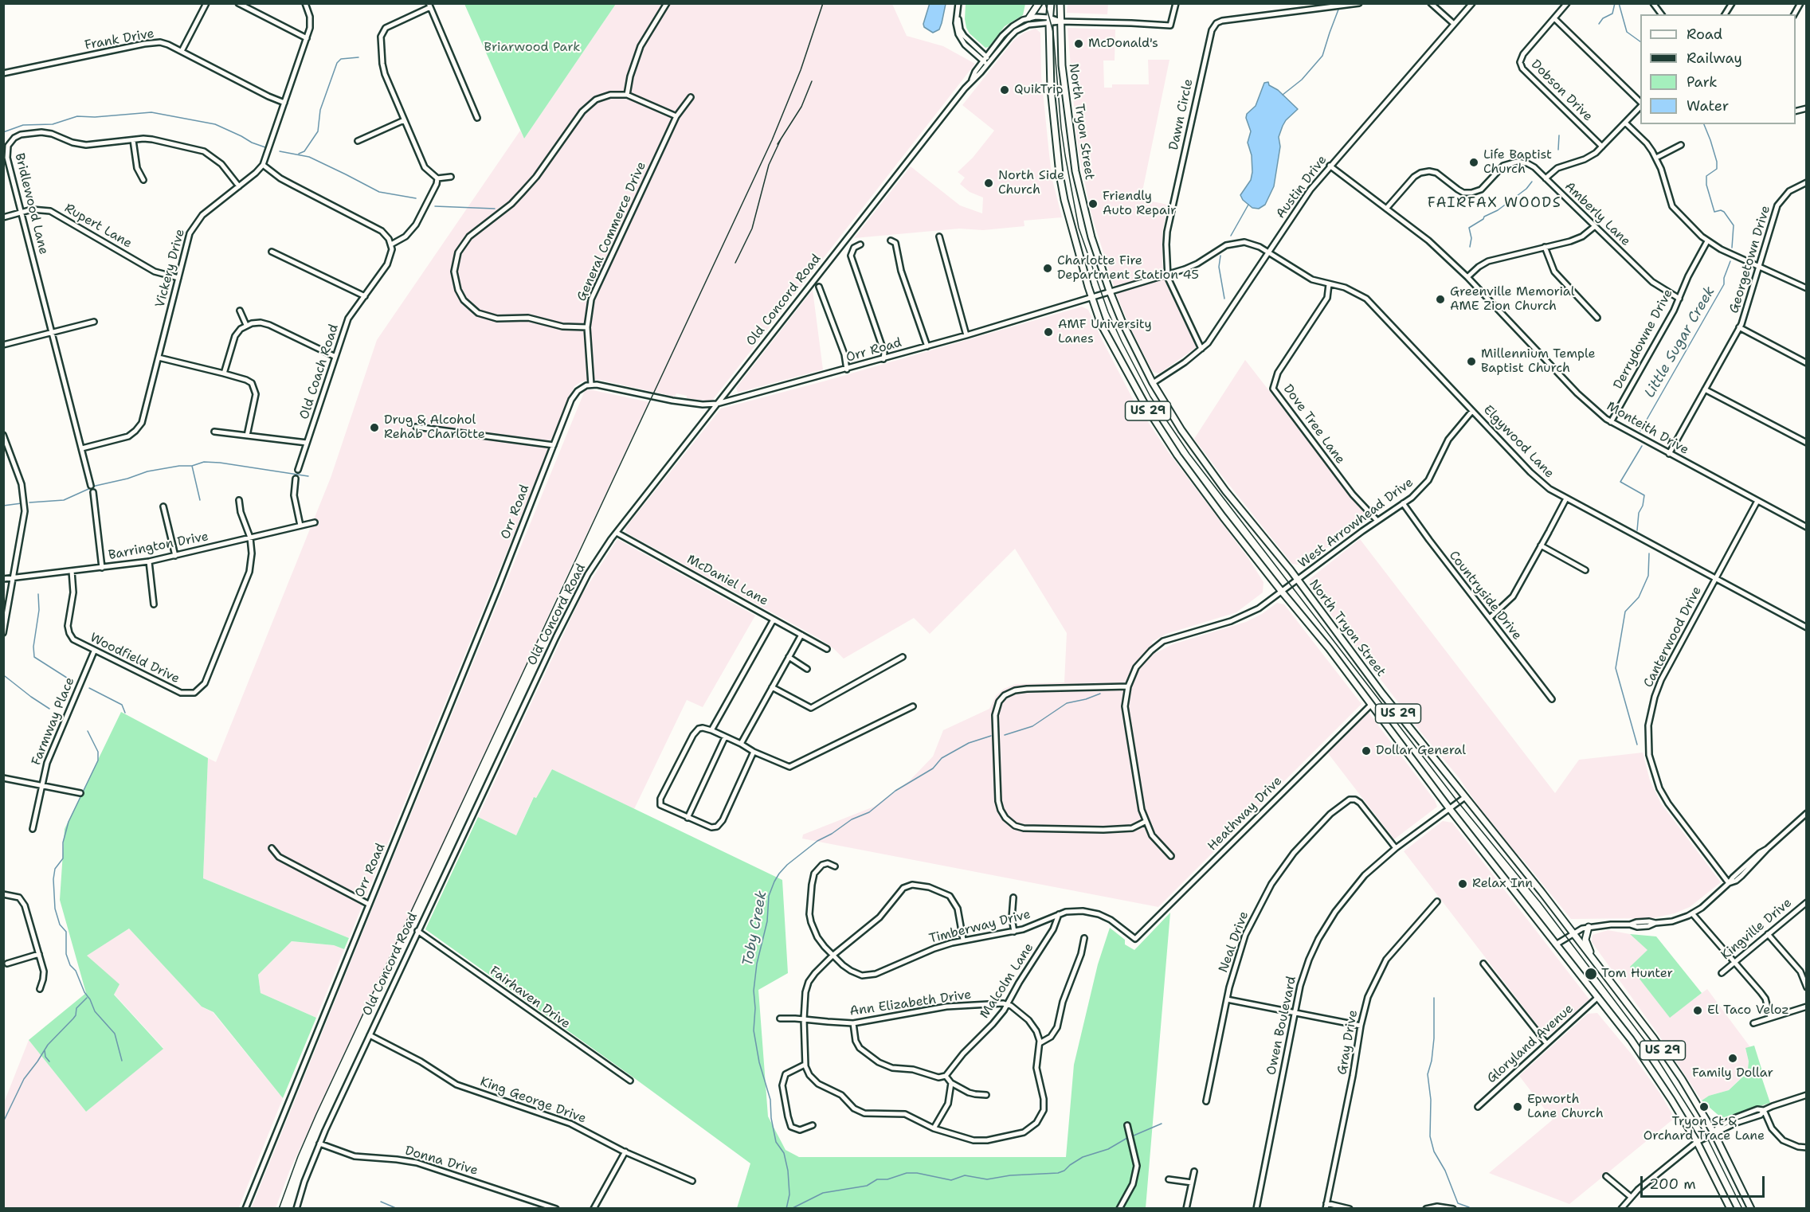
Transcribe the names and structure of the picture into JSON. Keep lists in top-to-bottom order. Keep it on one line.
{"streets":{"main road":["North Tryon Street","US 29"],"street":["Frank Drive","Dobson Drive","Dawn Circle","Austin Drive","Bridlewood Lane","Amberly Lane","Rupert Lane","General Commerce Drive","Georgetown Drive","Vickery Drive","Old Concord Road","Derrydowne Drive","Orr Road","Old Coach Road","Dove Tree Lane","Monteith Drive","Elgywood Lane","West Arrowhead Drive","Barrington Drive","McDaniel Lane","Countryside Drive","Canterwood Drive","Woodfield Drive","Farmway Place","Heathway Drive","Timberway Drive","Kingville Drive","Neal Drive","Malcolm Lane","Fairhaven Drive","Ann Elizabeth Drive","Owen Boulevard","Gray Drive","Gloryland Avenue","King George Drive","Donna Drive"]},"crossings":[["Frank Drive","Vickery Drive"],["Dawn Circle","Austin Drive"],["Dawn Circle","Orr Road"],["Dawn Circle","Elgywood Lane"],["North Tryon Street","Austin Drive"],["North Tryon Street","Old Concord Road"],["North Tryon Street","Orr Road"],["North Tryon Street","West Arrowhead Drive"],["North Tryon Street","Heathway Drive"],["North Tryon Street","Owen Boulevard"],["North Tryon Street","Gloryland Avenue"],["Austin Drive","Monteith Drive"],["Austin Drive","Elgywood Lane"],["Bridlewood Lane","Rupert Lane"],["Bridlewood Lane","Vickery Drive"],["Amberly Lane","Derrydowne Drive"],["Amberly Lane","Monteith Drive"],["Rupert Lane","Vickery Drive"],["General Commerce Drive","Orr Road"],["Georgetown Drive","Monteith Drive"],["Old Concord Road","Orr Road"],["Old Concord Road","McDaniel Lane"],["Old Concord Road","Fairhaven Drive"],["Old Concord Road","King George Drive"],["Old Concord Road","Donna Drive"],["Derrydowne Drive","Monteith Drive"],["Orr Road","Elgywood Lane"],["Dove Tree Lane","Elgywood Lane"],["Dove Tree Lane","West Arrowhead Drive"],["Monteith Drive","Canterwood Drive"],["Elgywood Lane","West Arrowhead Drive"],["Elgywood Lane","Canterwood Drive"],["West Arrowhead Drive","Countryside Drive"],["Barrington Drive","Woodfield Drive"],["Woodfield Drive","Farmway Place"],["Heathway Drive","Timberway Drive"],["Timberway Drive","Malcolm Lane"],["Neal Drive","Owen Boulevard"],["Malcolm Lane","Ann Elizabeth Drive"]],"districts":["FAIRFAX WOODS"],"water":["Little Sugar Creek","Toby Creek"],"parks":["Briarwood Park"],"places":["McDonald's","QuikTrip","Life Baptist Church","North Side Church","Friendly Auto Repair","Charlotte Fire Department Station 45","Greenville Memorial AME Zion Church","AMF University Lanes","Millennium Temple Baptist Church","Drug & Alcohol Rehab Charlotte","Dollar General","Relax Inn","Tom Hunter","El Taco Veloz","Family Dollar","Epworth Lane Church","Tryon St & Orchard Trace Lane"],"legend":["Road","Railway","Park","Water"],"scale_bar":"200 m"}
